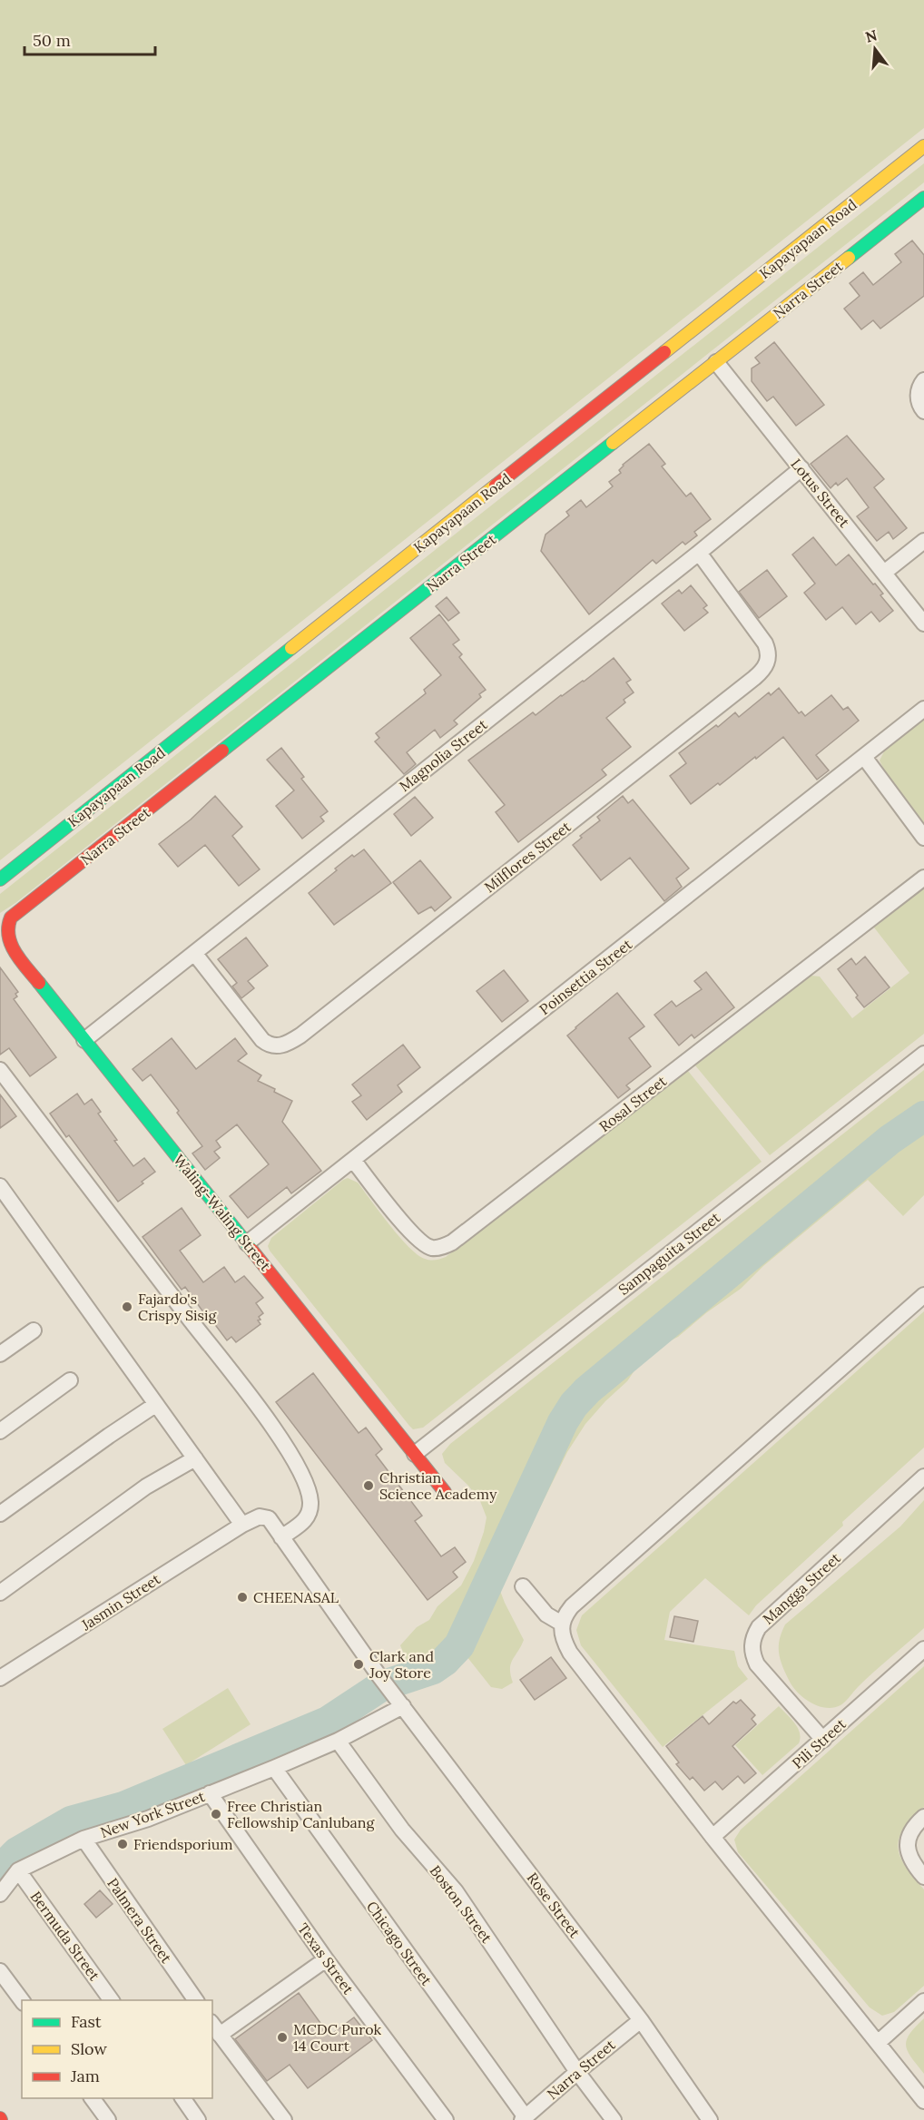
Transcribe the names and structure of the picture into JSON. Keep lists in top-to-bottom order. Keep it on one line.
{"streets":{"street":["Kapayapaan Road","Narra Street","Lotus Street","Magnolia Street","Milflores Street","Poinsettia Street","Rosal Street","Waling-Waling Street","Sampaguita Street","Mangga Street","Jasmin Street","Pili Street","New York Street","Boston Street","Rose Street","Palmera Street","Bermuda Street","Chicago Street","Texas Street"]},"crossings":[["Narra Street","Lotus Street"],["Narra Street","Waling-Waling Street"],["Narra Street","Boston Street"],["Narra Street","Rose Street"],["Narra Street","Chicago Street"],["Lotus Street","Magnolia Street"],["Magnolia Street","Milflores Street"],["Magnolia Street","Waling-Waling Street"],["Poinsettia Street","Rosal Street"],["Poinsettia Street","Waling-Waling Street"],["Waling-Waling Street","Sampaguita Street"],["Mangga Street","Pili Street"],["Jasmin Street","Rose Street"],["New York Street","Boston Street"],["New York Street","Rose Street"],["New York Street","Palmera Street"],["New York Street","Bermuda Street"],["New York Street","Chicago Street"],["New York Street","Texas Street"]],"places":["Fajardo's Crispy Sisig","Christian Science Academy","CHEENASAL","Clark and Joy Store","Free Christian Fellowship Canlubang","Friendsporium","MCDC Purok 14 Court"],"legend":["Fast","Slow","Jam"],"scale_bar":"50 m","north":"top"}
